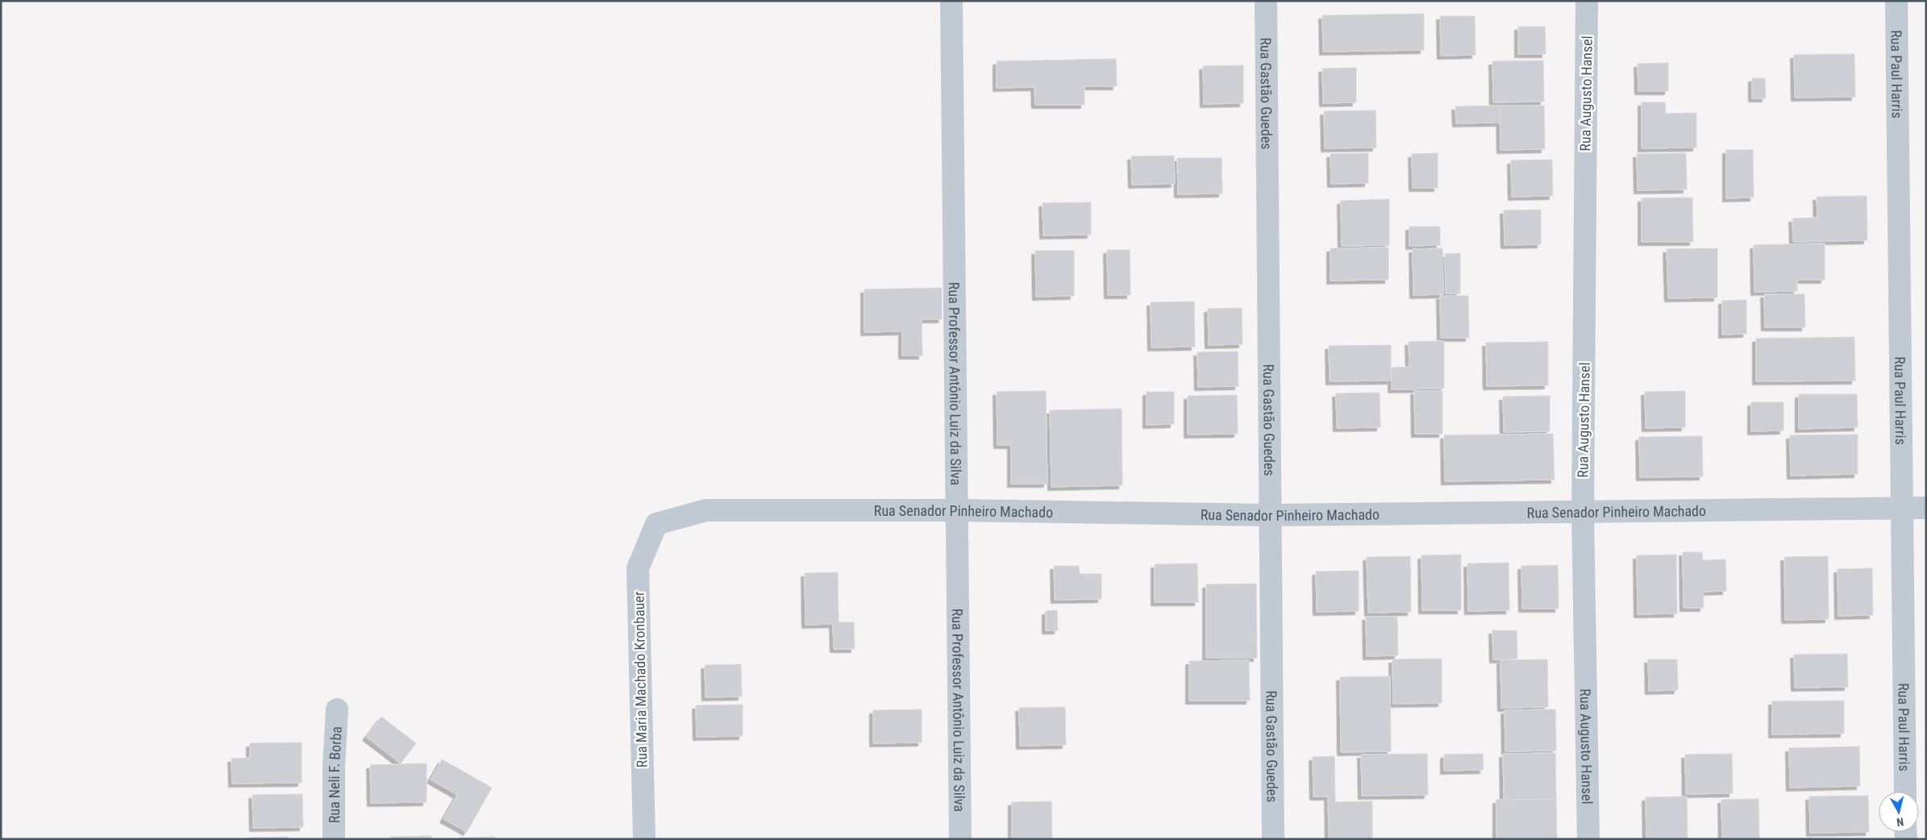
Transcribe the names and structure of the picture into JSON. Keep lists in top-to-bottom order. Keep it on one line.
{"streets":{"street":["Rua Paul Harris","Rua Gastão Guedes","Rua Augusto Hansel","Rua Professor Antônio Luiz da Silva","Rua Senador Pinheiro Machado","Rua Maria Machado Kronbauer","Rua Neli F. Borba"]},"crossings":[["Rua Paul Harris","Rua Senador Pinheiro Machado"],["Rua Gastão Guedes","Rua Senador Pinheiro Machado"],["Rua Augusto Hansel","Rua Senador Pinheiro Machado"],["Rua Professor Antônio Luiz da Silva","Rua Senador Pinheiro Machado"],["Rua Senador Pinheiro Machado","Rua Maria Machado Kronbauer"]],"north":"bottom"}
